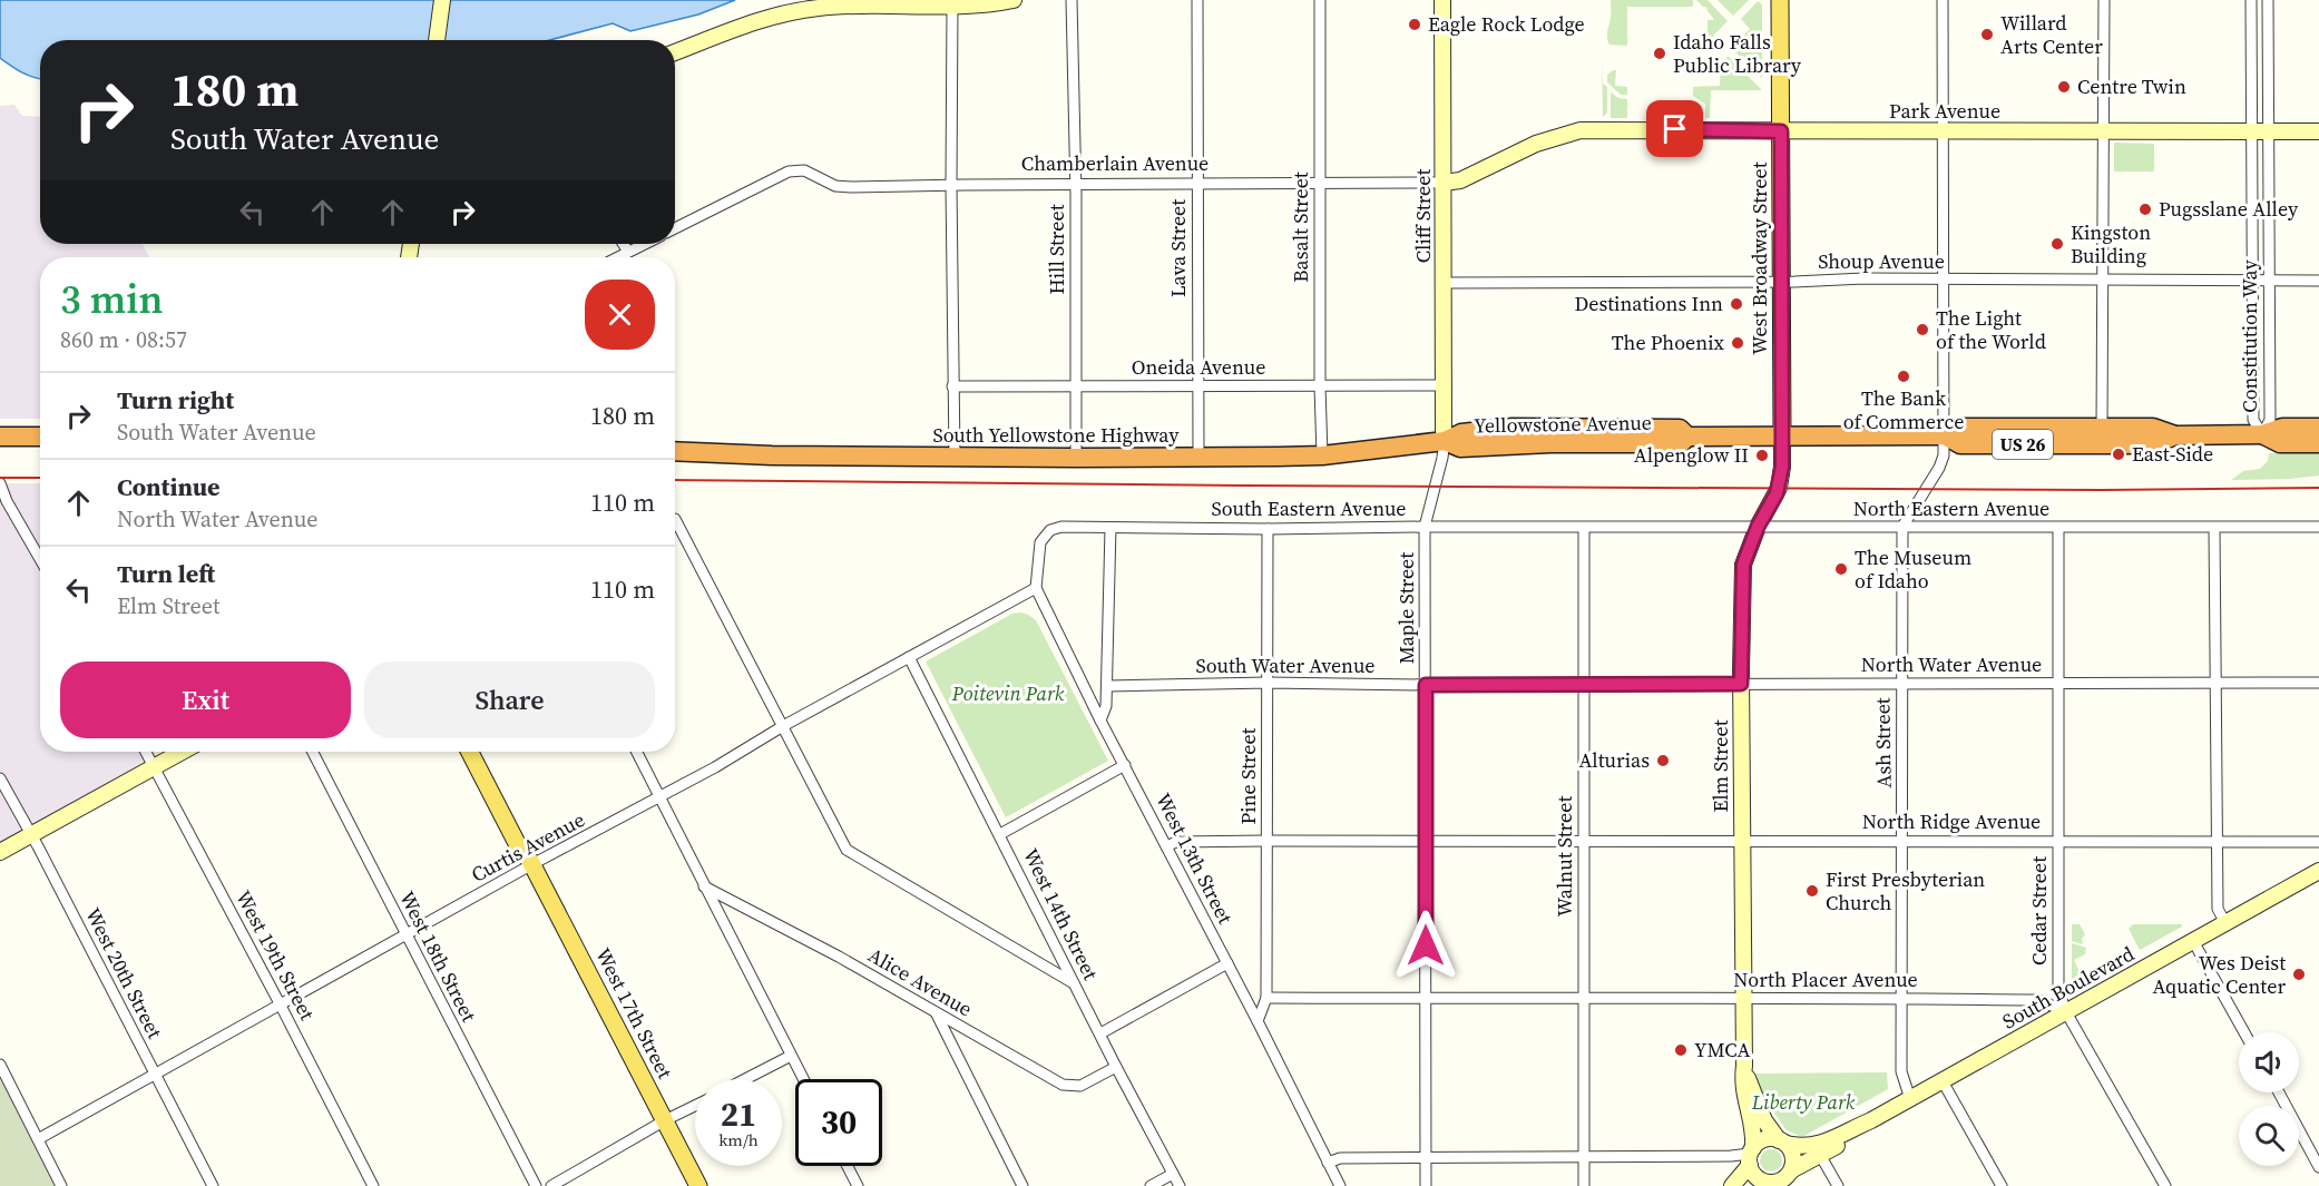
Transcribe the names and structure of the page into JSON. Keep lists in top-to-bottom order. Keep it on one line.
{"streets":{"highway":["Yellowstone Avenue","South Yellowstone Highway","US 26"],"main road":["West Broadway Street","West 17th Street"],"street":["Park Avenue","Chamberlain Avenue","Cliff Street","Basalt Street","Lava Street","Hill Street","Shoup Avenue","Constitution Way","Oneida Avenue","South Eastern Avenue","North Eastern Avenue","Maple Street","North Water Avenue","South Water Avenue","Ash Street","Elm Street","Pine Street","North Ridge Avenue","Curtis Avenue","Walnut Street","West 13th Street","Cedar Street","West 14th Street","West 19th Street","West 18th Street","West 20th Street","North Placer Avenue","Alice Avenue","South Boulevard"]},"crossings":[["Park Avenue","Chamberlain Avenue"],["Park Avenue","West Broadway Street"],["Park Avenue","Constitution Way"],["Chamberlain Avenue","Cliff Street"],["Chamberlain Avenue","Basalt Street"],["Chamberlain Avenue","Lava Street"],["Chamberlain Avenue","Hill Street"],["Cliff Street","Shoup Avenue"],["Cliff Street","Oneida Avenue"],["Cliff Street","Yellowstone Avenue"],["Cliff Street","South Yellowstone Highway"],["Cliff Street","Maple Street"],["Basalt Street","Oneida Avenue"],["Basalt Street","South Yellowstone Highway"],["Lava Street","Oneida Avenue"],["Lava Street","South Yellowstone Highway"],["Hill Street","Oneida Avenue"],["Hill Street","South Yellowstone Highway"],["West Broadway Street","Shoup Avenue"],["West Broadway Street","Yellowstone Avenue"],["West Broadway Street","Elm Street"],["Shoup Avenue","Constitution Way"],["Constitution Way","Yellowstone Avenue"],["Yellowstone Avenue","South Yellowstone Highway"],["Yellowstone Avenue","Maple Street"],["Yellowstone Avenue","Elm Street"],["South Yellowstone Highway","Maple Street"],["South Eastern Avenue","North Eastern Avenue"],["South Eastern Avenue","Maple Street"],["South Eastern Avenue","Pine Street"],["South Eastern Avenue","Curtis Avenue"],["South Eastern Avenue","Walnut Street"],["South Eastern Avenue","West 13th Street"],["North Eastern Avenue","Ash Street"],["North Eastern Avenue","Elm Street"],["North Eastern Avenue","Walnut Street"],["North Eastern Avenue","Cedar Street"],["Maple Street","South Water Avenue"],["Maple Street","North Ridge Avenue"],["Maple Street","North Placer Avenue"],["North Water Avenue","South Water Avenue"],["North Water Avenue","Ash Street"],["North Water Avenue","Elm Street"],["North Water Avenue","Walnut Street"],["North Water Avenue","Cedar Street"],["South Water Avenue","Pine Street"],["South Water Avenue","Walnut Street"],["Ash Street","North Ridge Avenue"],["Ash Street","North Placer Avenue"],["Ash Street","South Boulevard"],["Elm Street","North Ridge Avenue"],["Elm Street","North Placer Avenue"],["Elm Street","South Boulevard"],["Pine Street","North Ridge Avenue"],["Pine Street","West 13th Street"],["Pine Street","North Placer Avenue"],["North Ridge Avenue","Walnut Street"],["North Ridge Avenue","West 13th Street"],["North Ridge Avenue","Cedar Street"],["Curtis Avenue","West 13th Street"],["Curtis Avenue","West 14th Street"],["Curtis Avenue","West 19th Street"],["Curtis Avenue","West 18th Street"],["Curtis Avenue","West 20th Street"],["Curtis Avenue","West 17th Street"],["Walnut Street","North Placer Avenue"],["Cedar Street","North Placer Avenue"],["Cedar Street","South Boulevard"],["West 14th Street","Alice Avenue"],["North Placer Avenue","South Boulevard"]],"parks":["Poitevin Park","Liberty Park"],"places":["Eagle Rock Lodge","Willard Arts Center","Idaho Falls Public Library","Centre Twin","Pugsslane Alley","Kingston Building","Destinations Inn","The Light of the World","The Phoenix","The Bank of Commerce","East-Side","Alpenglow II","The Museum of Idaho","Alturias","First Presbyterian Church","Wes Deist Aquatic Center","YMCA"],"page":{"turn":["180 m","South Water Avenue"],"heading":["3 min","860 m · 08:57"],"list":[{"name":"Turn right","note":"South Water Avenue","value":"180 m"},{"name":"Continue","note":"North Water Avenue","value":"110 m"},{"name":"Turn left","note":"Elm Street","value":"110 m"}],"buttons":["Exit","Share"],"speed":"21 km/h","limit":"30"}}
